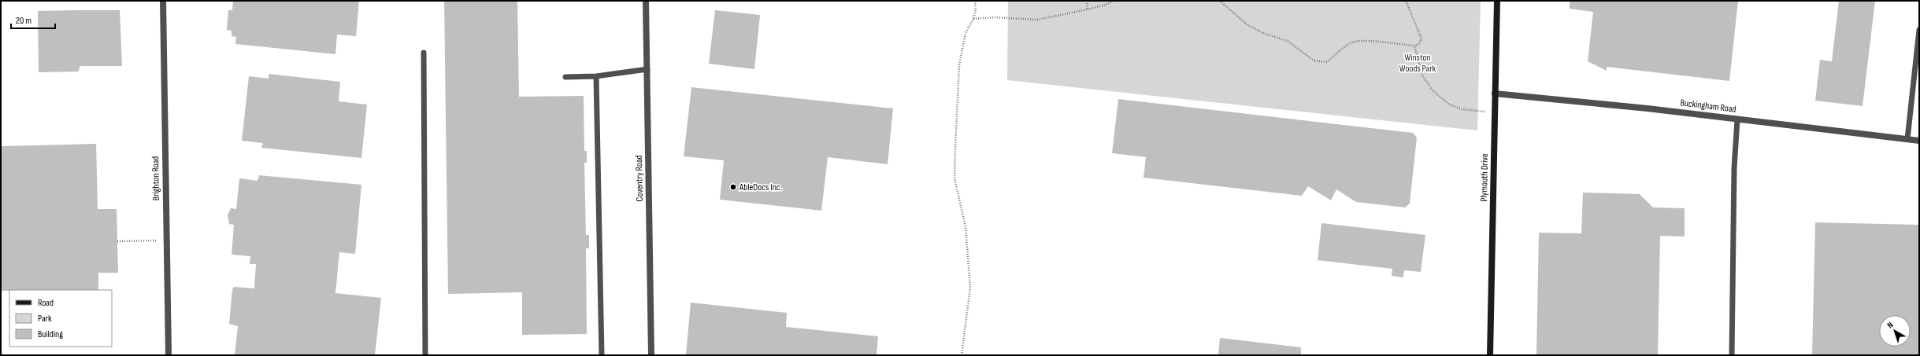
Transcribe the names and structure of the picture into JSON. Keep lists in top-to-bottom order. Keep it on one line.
{"streets":{"street":["Buckingham Road","Plymouth Drive","Brighton Road","Coventry Road"]},"crossings":[["Buckingham Road","Plymouth Drive"]],"parks":["Winston Woods Park"],"places":["AbleDocs Inc."],"legend":["Road","Park","Building"],"scale_bar":"20 m","north":"top left"}
